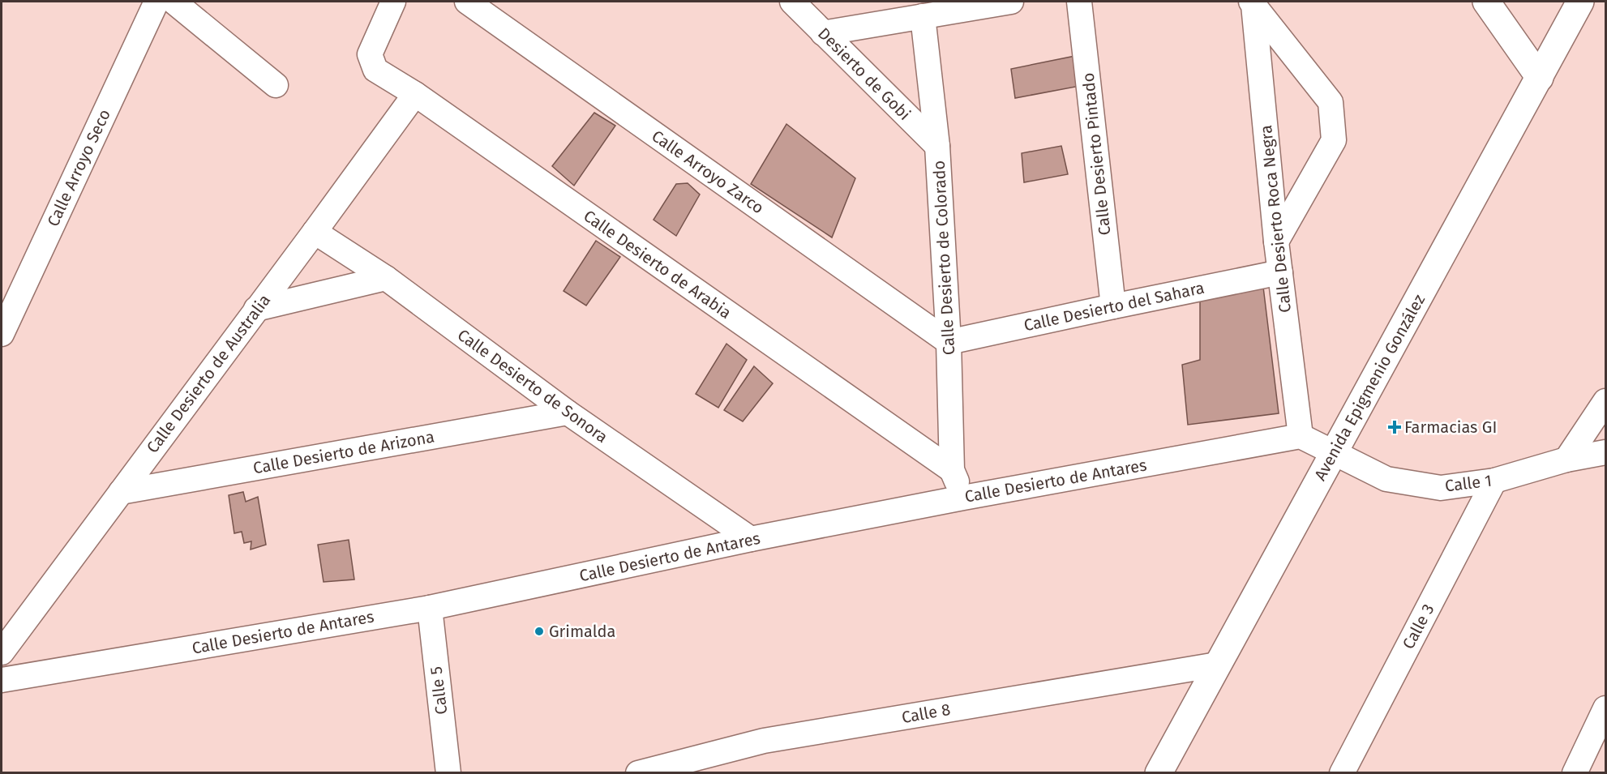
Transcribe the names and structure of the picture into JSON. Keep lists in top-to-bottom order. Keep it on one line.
{"streets":{"street":["Desierto de Gobi","Calle Desierto Pintado","Calle Arroyo Seco","Calle Arroyo Zarco","Calle Desierto Roca Negra","Calle Desierto de Colorado","Calle Desierto de Arabia","Calle Desierto del Sahara","Calle Desierto de Australia","Calle Desierto de Sonora","Avenida Epigmenio González","Calle Desierto de Arizona","Calle Desierto de Antares","Calle 1","Calle 3","Calle 5","Calle 8"]},"crossings":[["Desierto de Gobi","Calle Desierto de Colorado"],["Calle Desierto Pintado","Calle Desierto del Sahara"],["Calle Arroyo Zarco","Calle Desierto de Colorado"],["Calle Arroyo Zarco","Calle Desierto del Sahara"],["Calle Desierto Roca Negra","Calle Desierto del Sahara"],["Calle Desierto Roca Negra","Calle Desierto de Antares"],["Calle Desierto de Colorado","Calle Desierto de Arabia"],["Calle Desierto de Colorado","Calle Desierto del Sahara"],["Calle Desierto de Colorado","Calle Desierto de Antares"],["Calle Desierto de Arabia","Calle Desierto de Australia"],["Calle Desierto de Australia","Calle Desierto de Sonora"],["Calle Desierto de Australia","Calle Desierto de Arizona"],["Calle Desierto de Sonora","Calle Desierto de Arizona"],["Calle Desierto de Sonora","Calle Desierto de Antares"],["Avenida Epigmenio González","Calle 1"],["Avenida Epigmenio González","Calle 8"],["Calle Desierto de Antares","Calle 5"],["Calle 1","Calle 3"]],"places":{"health":["Farmacias GI"],"other":["Grimalda"]}}
